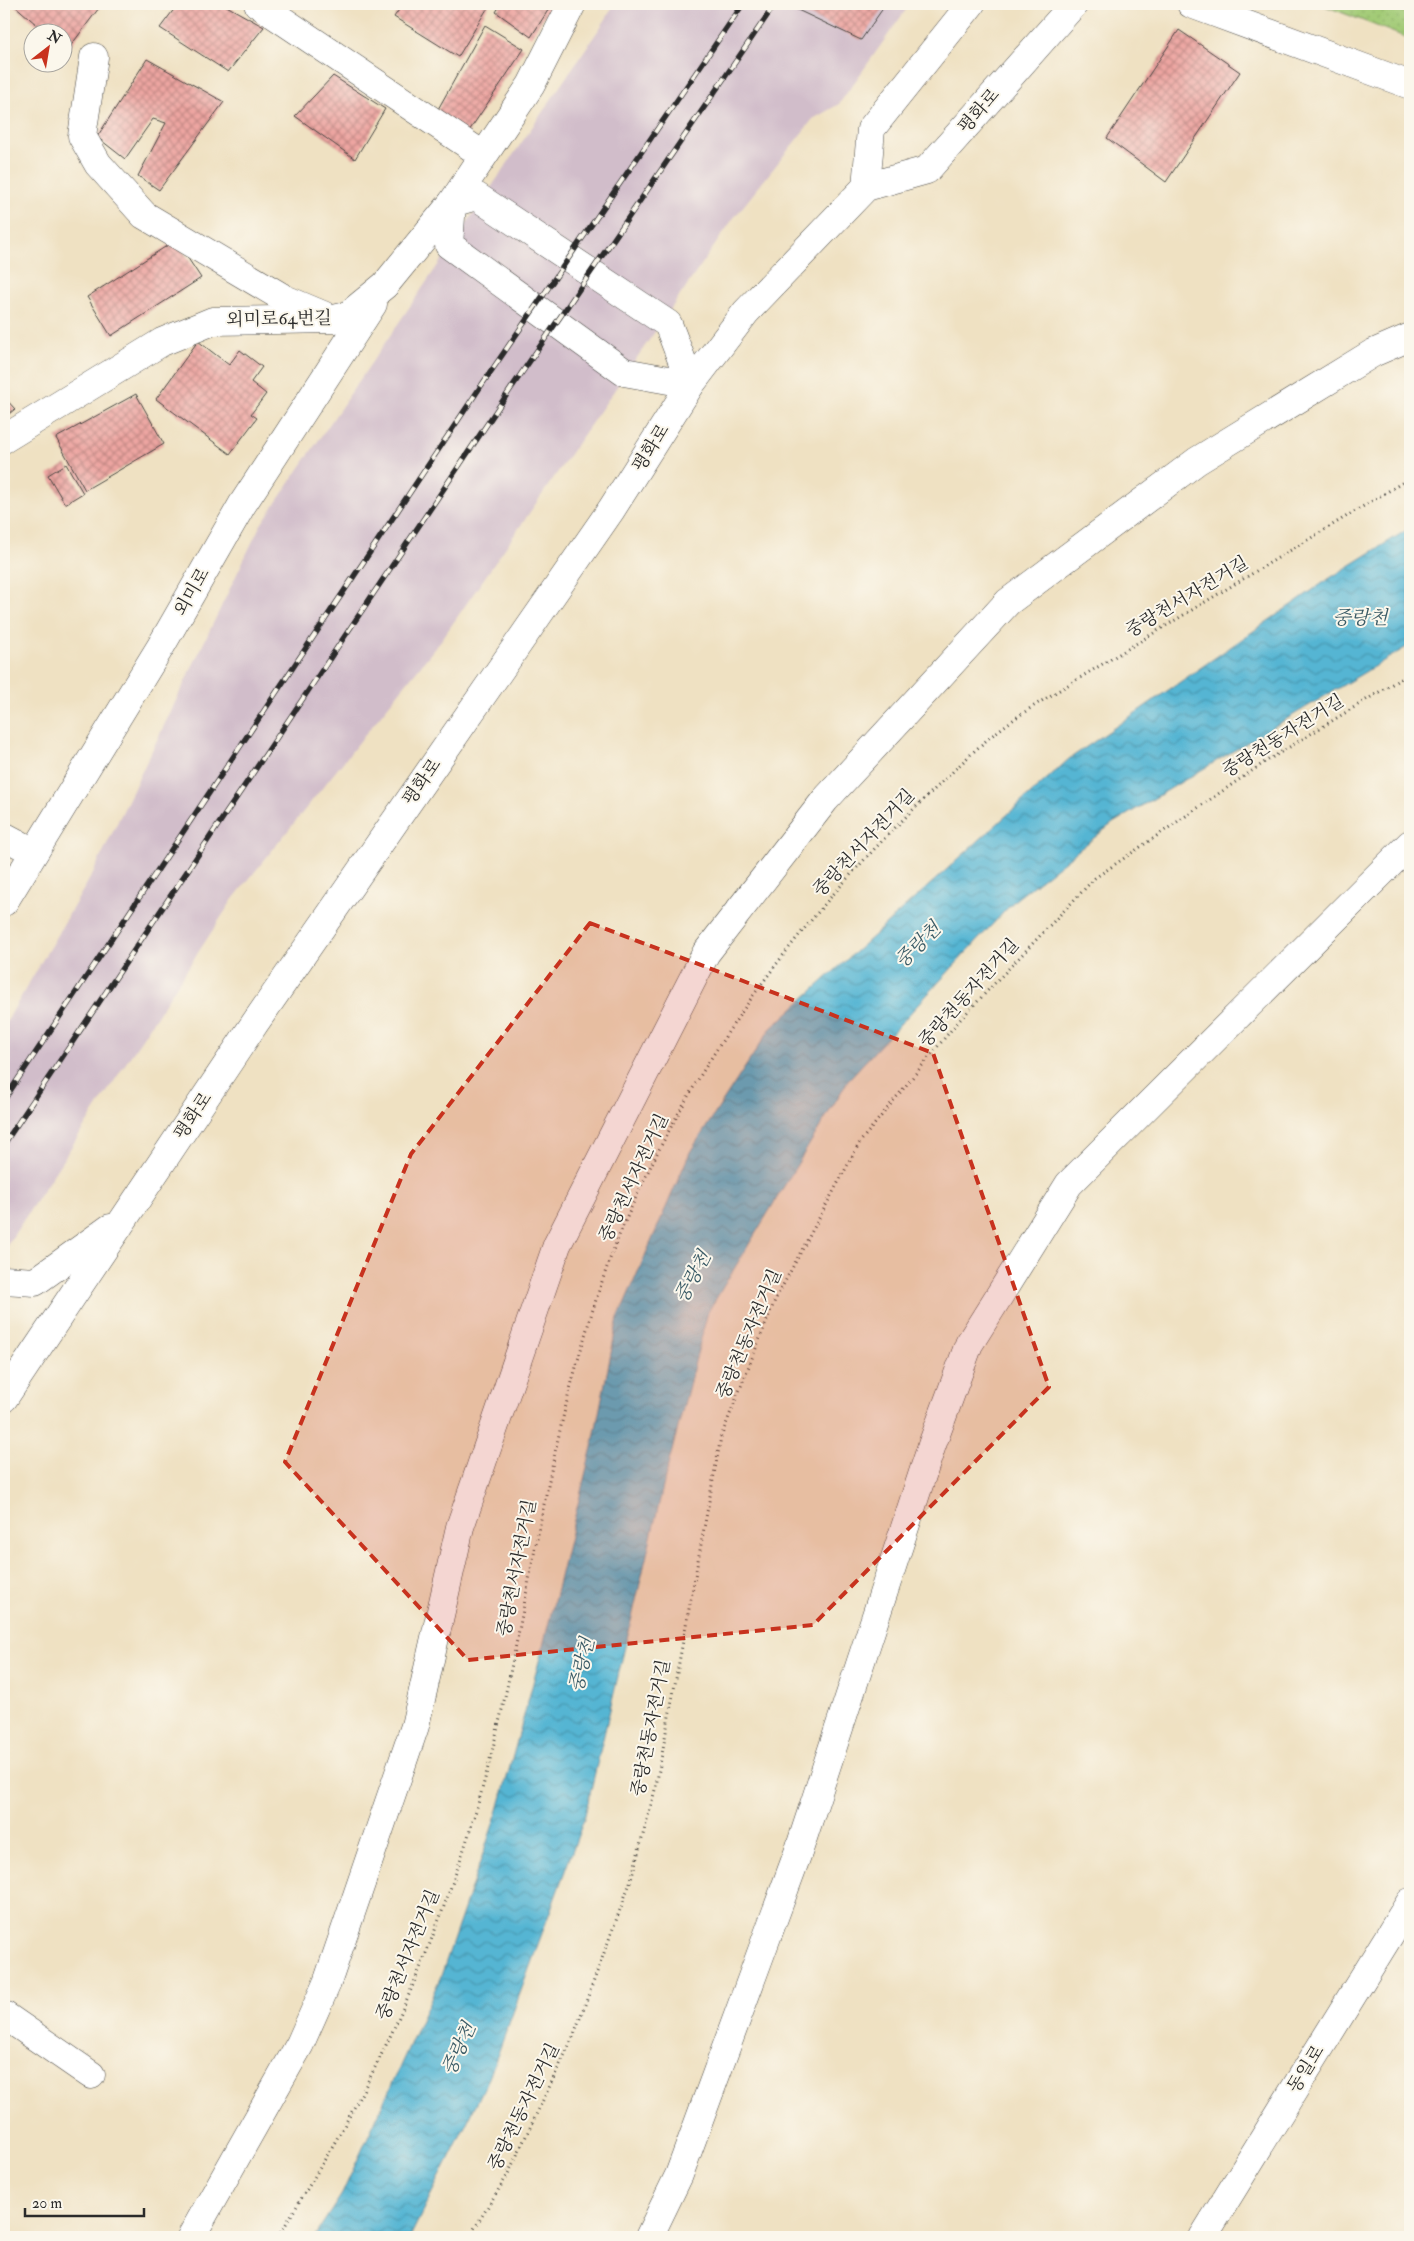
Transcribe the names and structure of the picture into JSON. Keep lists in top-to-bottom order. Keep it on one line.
{"streets":{"street":["평화로","외미로64번길","외미로","동일로"],"path":["중랑천서자전거길","중랑천동자전거길"]},"crossings":[["외미로64번길","외미로"]],"water":["중랑천"],"scale_bar":"20 m","north":"top right"}
